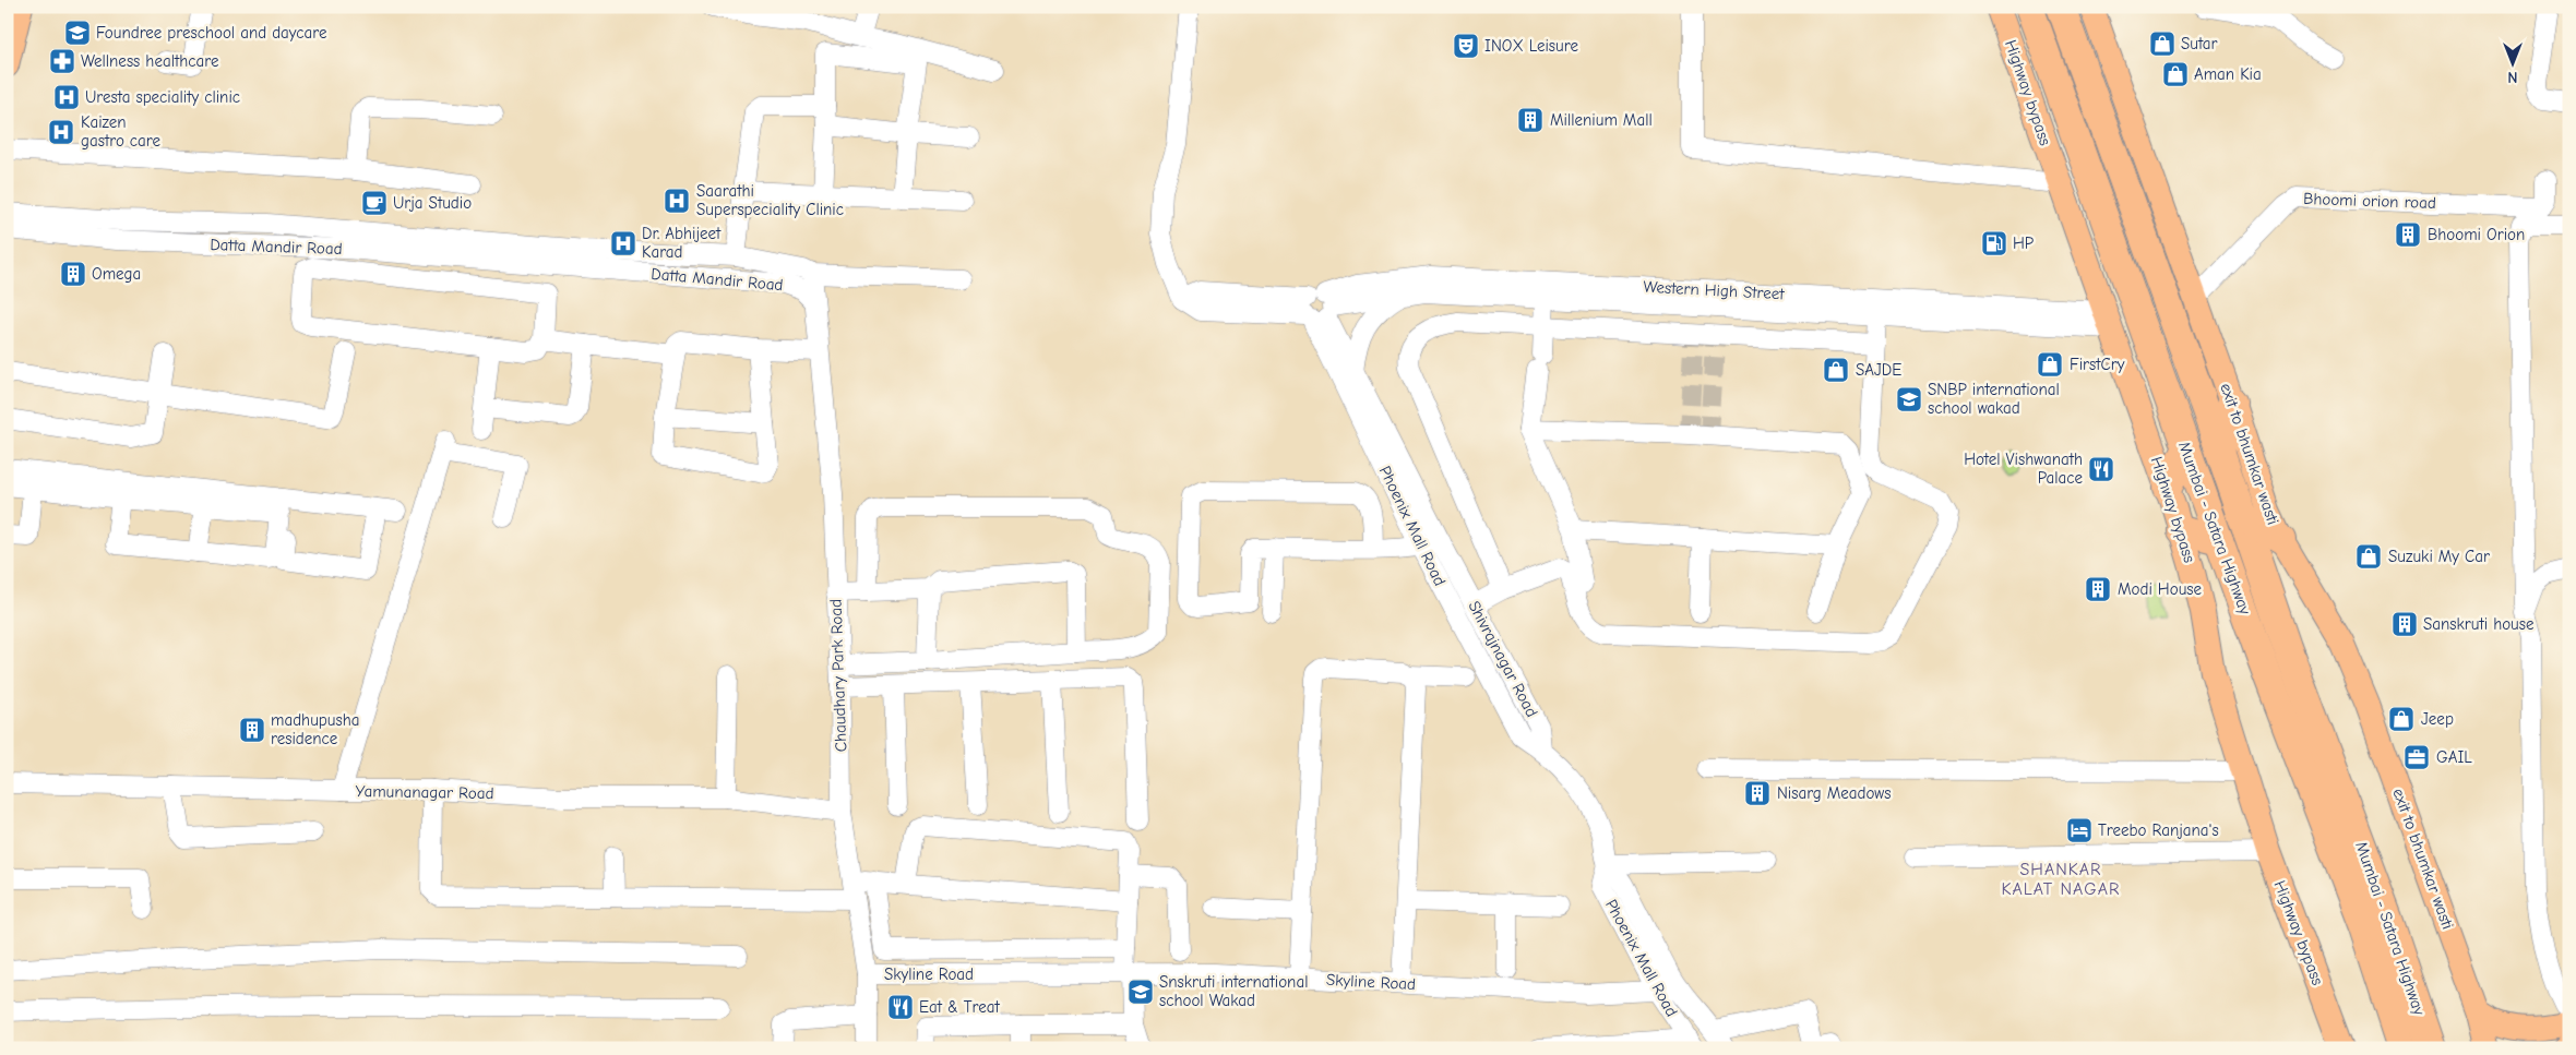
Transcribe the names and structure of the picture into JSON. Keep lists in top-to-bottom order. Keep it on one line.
{"streets":{"highway":["Mumbai - Satara Highway"],"main road":["Highway bypass","exit to bhumkar wasti"],"street":["Bhoomi orion road","Datta Mandir Road","Western High Street","Phoenix Mall Road","Shivrajnagar Road","Chaudhary Park Road","Yamunanagar Road","Skyline Road"]},"crossings":[["Highway bypass","Western High Street"],["Bhoomi orion road","exit to bhumkar wasti"],["Datta Mandir Road","Chaudhary Park Road"],["Western High Street","Phoenix Mall Road"],["Phoenix Mall Road","Shivrajnagar Road"],["Phoenix Mall Road","Skyline Road"],["Chaudhary Park Road","Yamunanagar Road"],["Chaudhary Park Road","Skyline Road"]],"districts":["SHANKAR KALAT NAGAR"],"places":{"school or university":["Foundree preschool and daycare","SNBP international school wakad","Snskruti international school Wakad"],"shop":["Sutar","Aman Kia","FirstCry","SAJDE","Suzuki My Car","Jeep"],"theatre":["INOX Leisure"],"pharmacy":["Wellness healthcare"],"hospital":["Uresta speciality clinic","Kaizen gastro care","Saarathi Superspeciality Clinic","Dr. Abhijeet Karad"],"building":["Millenium Mall","Bhoomi Orion","Omega","Modi House","Sanskruti house","madhupusha residence","Nisarg Meadows"],"cafe":["Urja Studio"],"fuel station":["HP"],"restaurant":["Hotel Vishwanath Palace","Eat & Treat"],"office":["GAIL"],"hotel":["Treebo Ranjana's"]},"north":"bottom"}
